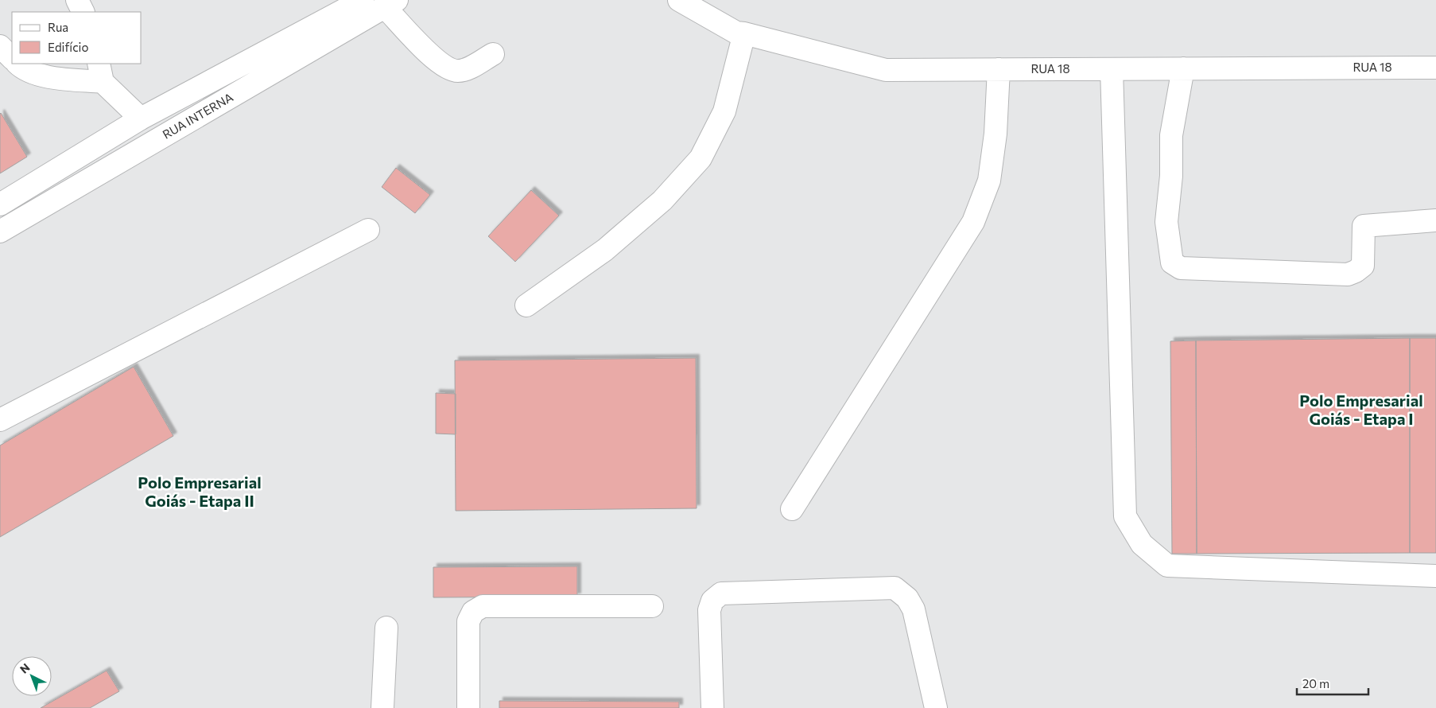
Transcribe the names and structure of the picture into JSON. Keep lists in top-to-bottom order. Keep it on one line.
{"streets":{"street":["RUA 18","RUA INTERNA"]},"districts":["Polo Empresarial Goiás - Etapa I","Polo Empresarial Goiás - Etapa II"],"legend":["Rua","Edifício"],"scale_bar":"20 m","north":"top left"}
